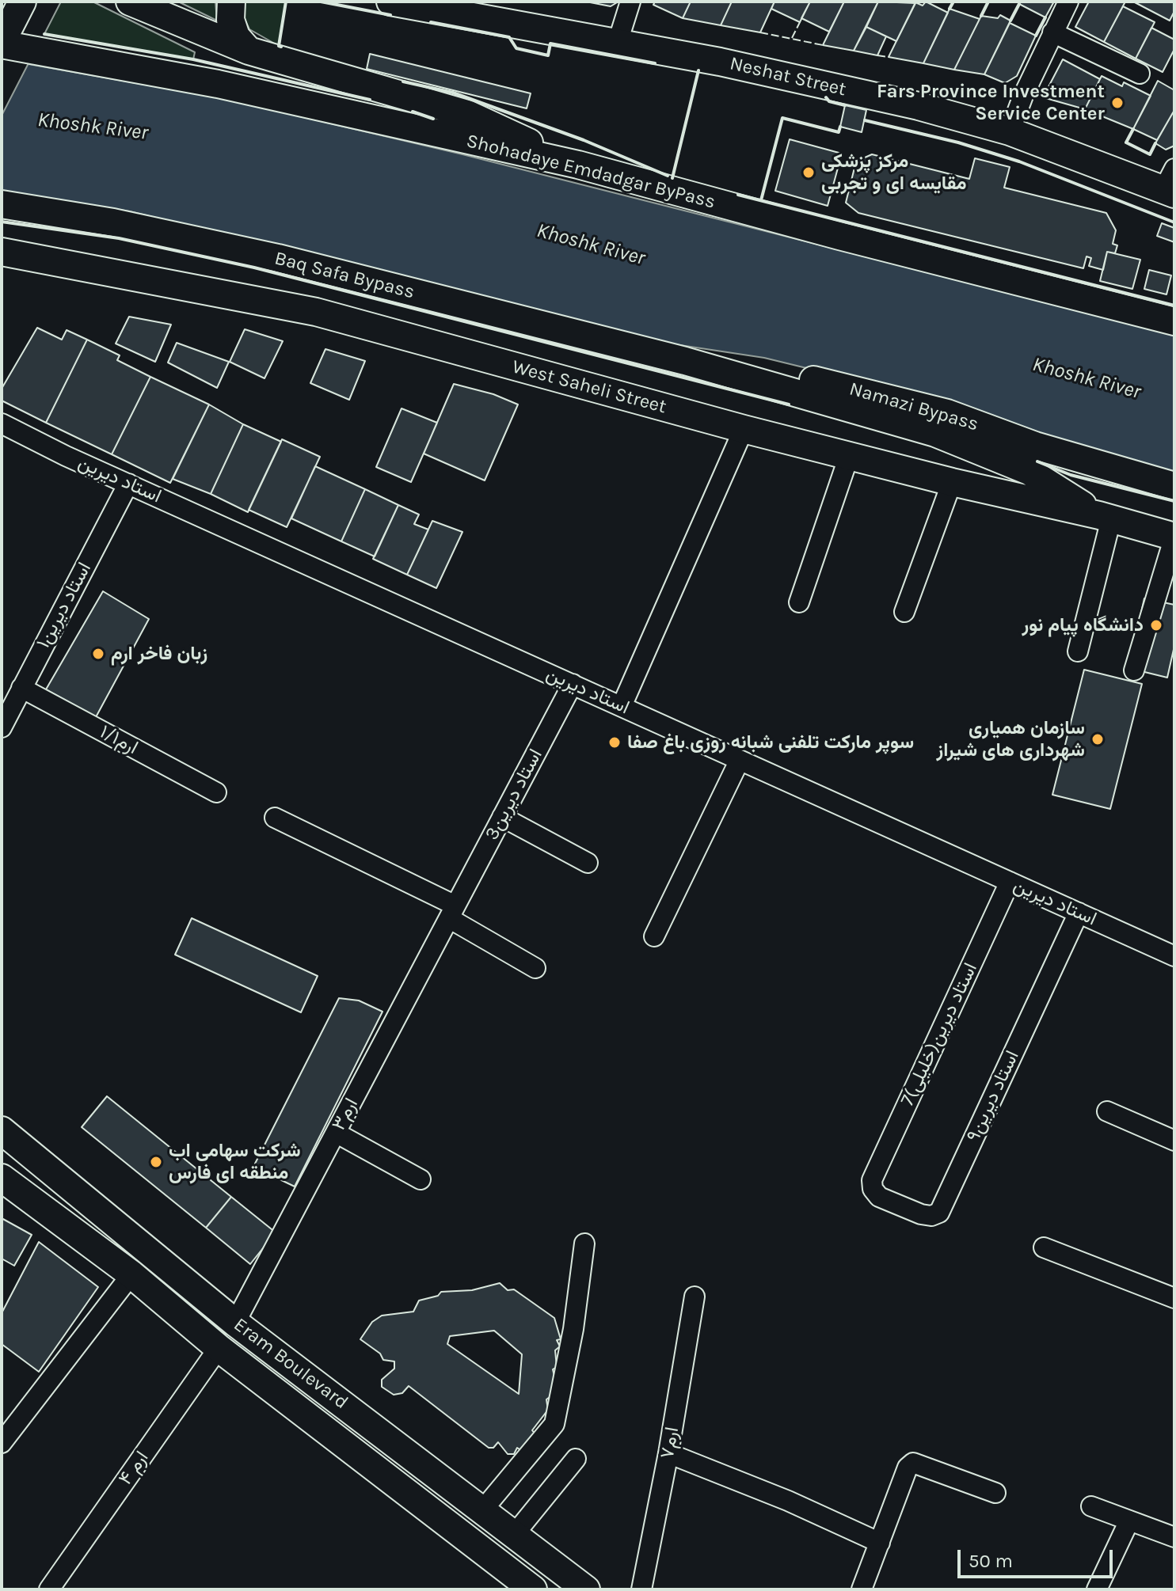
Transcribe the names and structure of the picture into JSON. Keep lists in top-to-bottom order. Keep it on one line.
{"streets":{"main road":["Neshat Street","Shohadaye Emdadgar ByPass","Baq Safa Bypass","West Saheli Street","Namazi Bypass","Eram Boulevard"],"street":["استاد دیرین","استاد دیرین۱","۱/۱ارم","3استاد دیرین","7استاد دیرین(خلیلی)","استاد دیرین۹","ارم۳","ارم۷","ارم ۴"]},"crossings":[["Baq Safa Bypass","Namazi Bypass"],["استاد دیرین","استاد دیرین۱"],["استاد دیرین","3استاد دیرین"],["استاد دیرین","7استاد دیرین(خلیلی)"],["استاد دیرین","استاد دیرین۹"],["استاد دیرین۱","۱/۱ارم"],["3استاد دیرین","ارم۳"],["7استاد دیرین(خلیلی)","استاد دیرین۹"],["ارم۳","Eram Boulevard"],["Eram Boulevard","ارم ۴"]],"water":["Khoshk River"],"places":["Fars Province Investment Service Center","مرکز پزشکی مقایسه ای و تجربی","دانشگاه پیام نور","زبان فاخر ارم","سازمان همیاری شهرداری های شیراز","سوپر مارکت تلفنی شبانه روزی باغ صفا","شرکت سهامی اب منطقه ای فارس"],"scale_bar":"50 m"}
